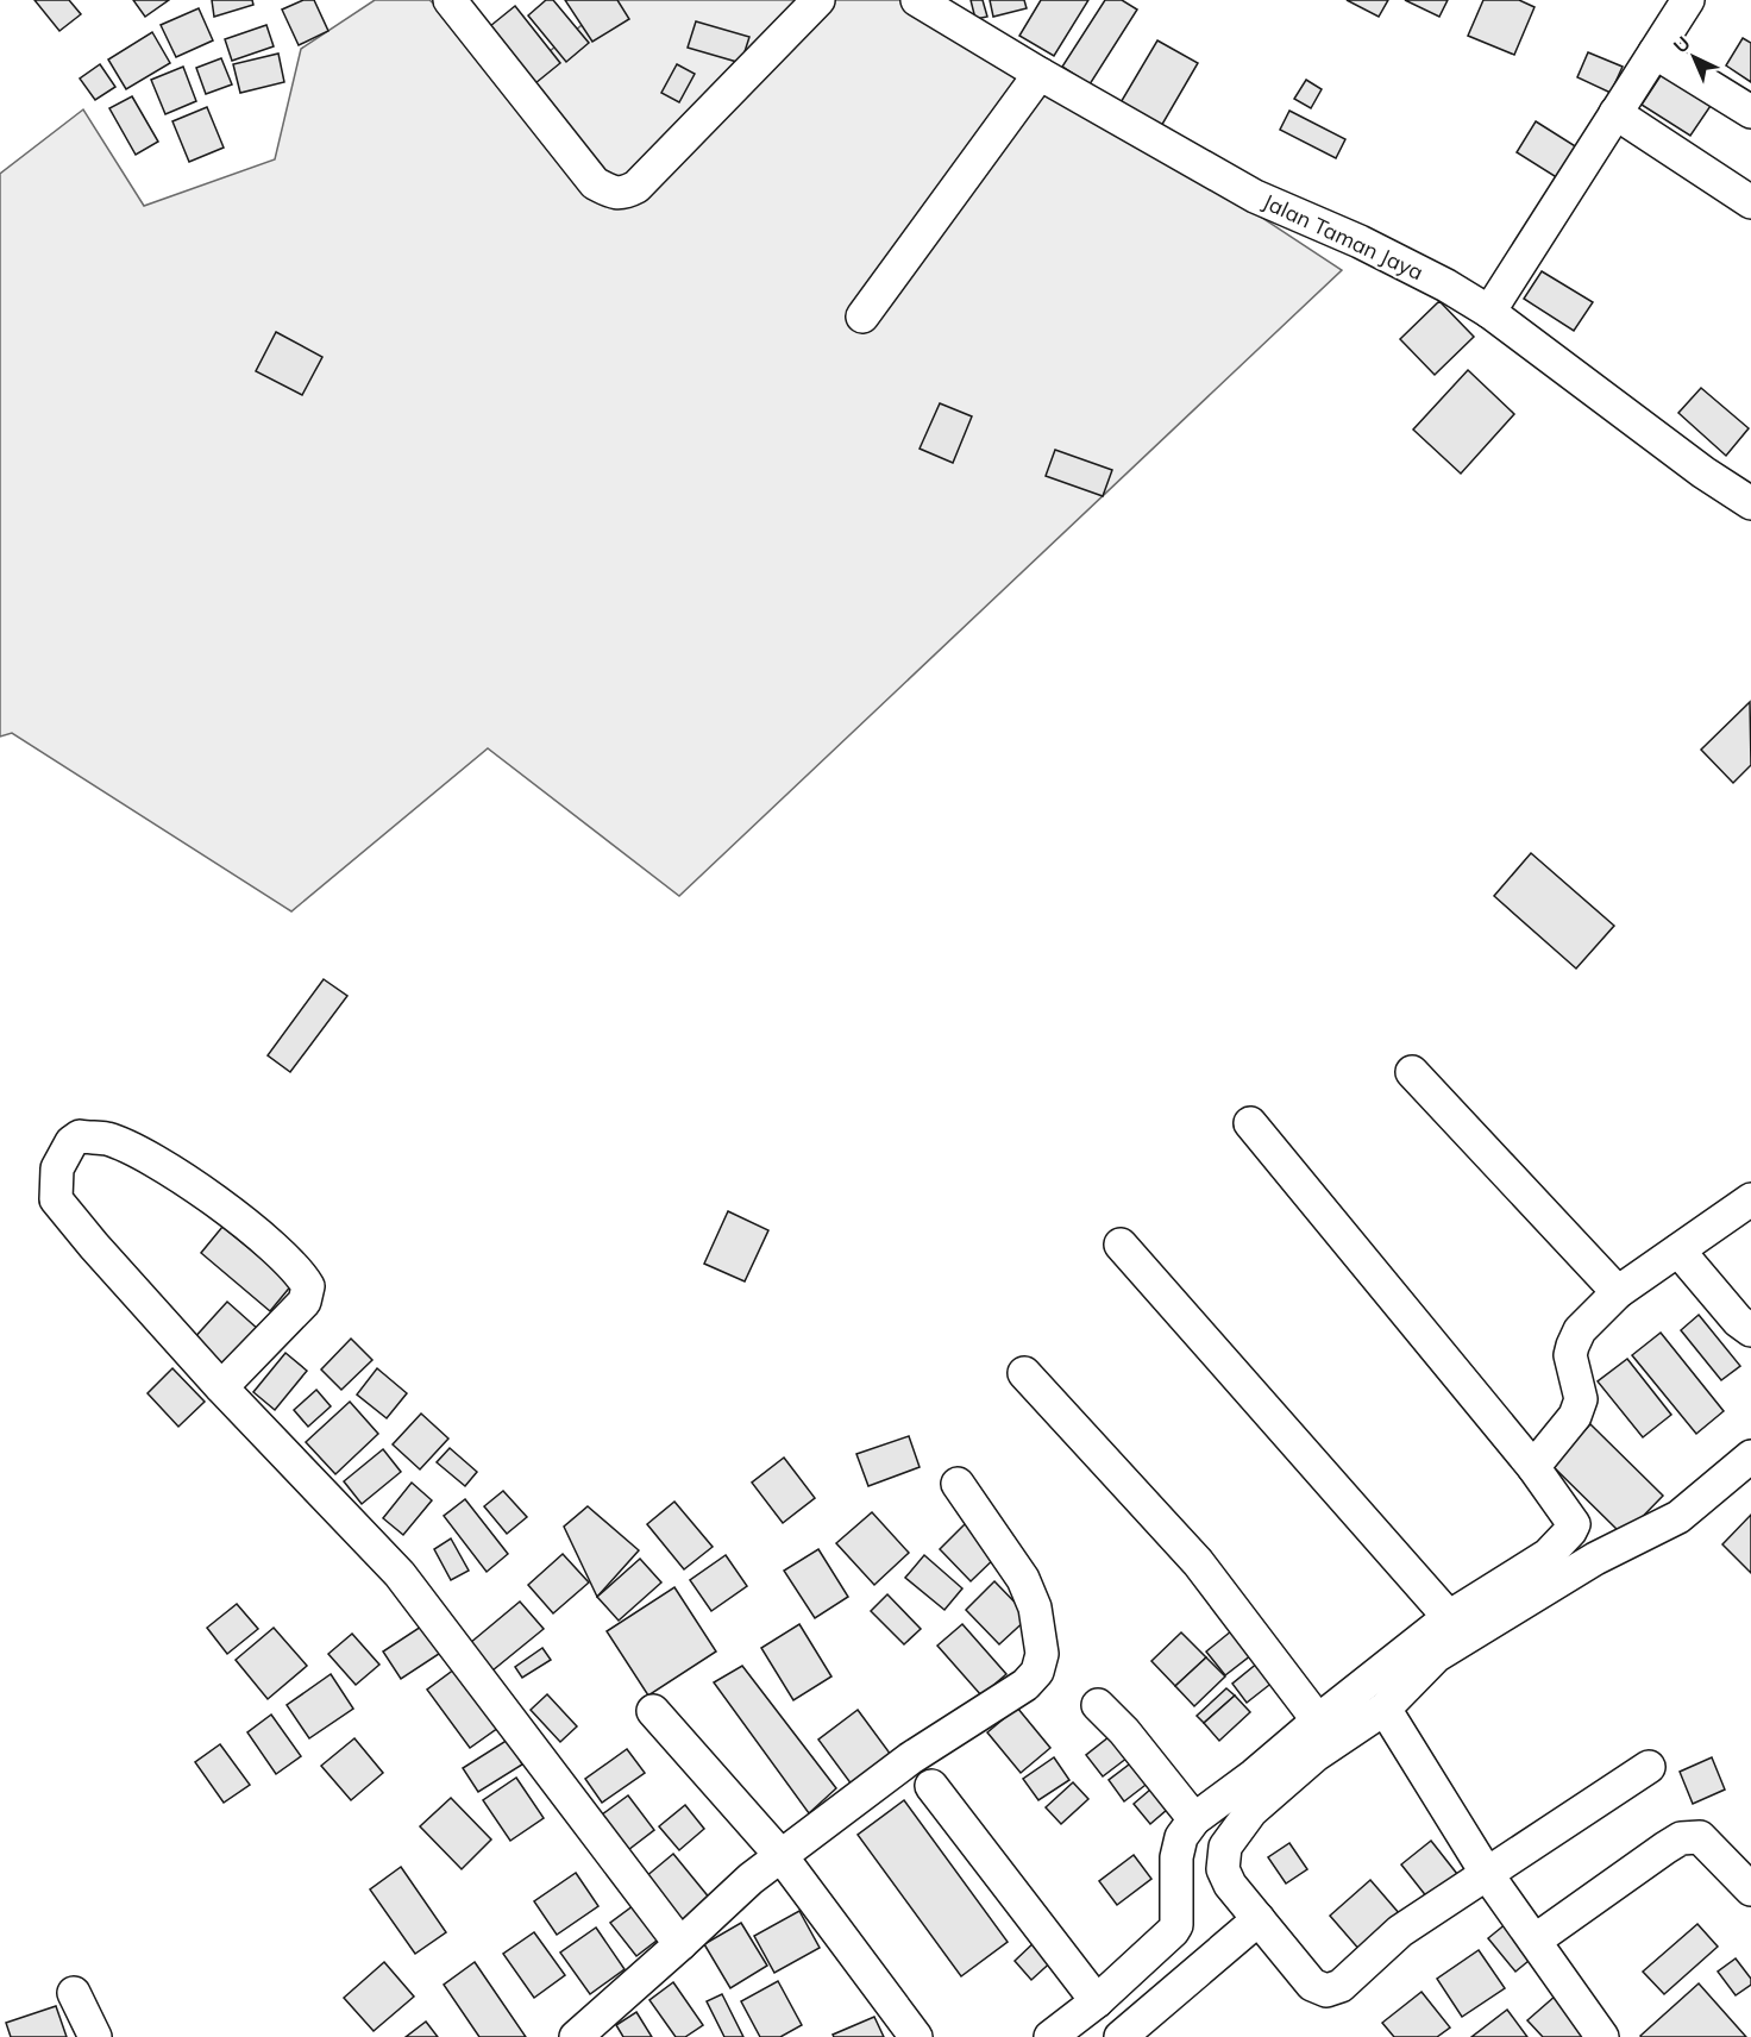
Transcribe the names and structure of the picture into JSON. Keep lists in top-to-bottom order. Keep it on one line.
{"streets":{"street":["Jalan Taman Jaya"]},"north":"top left"}
